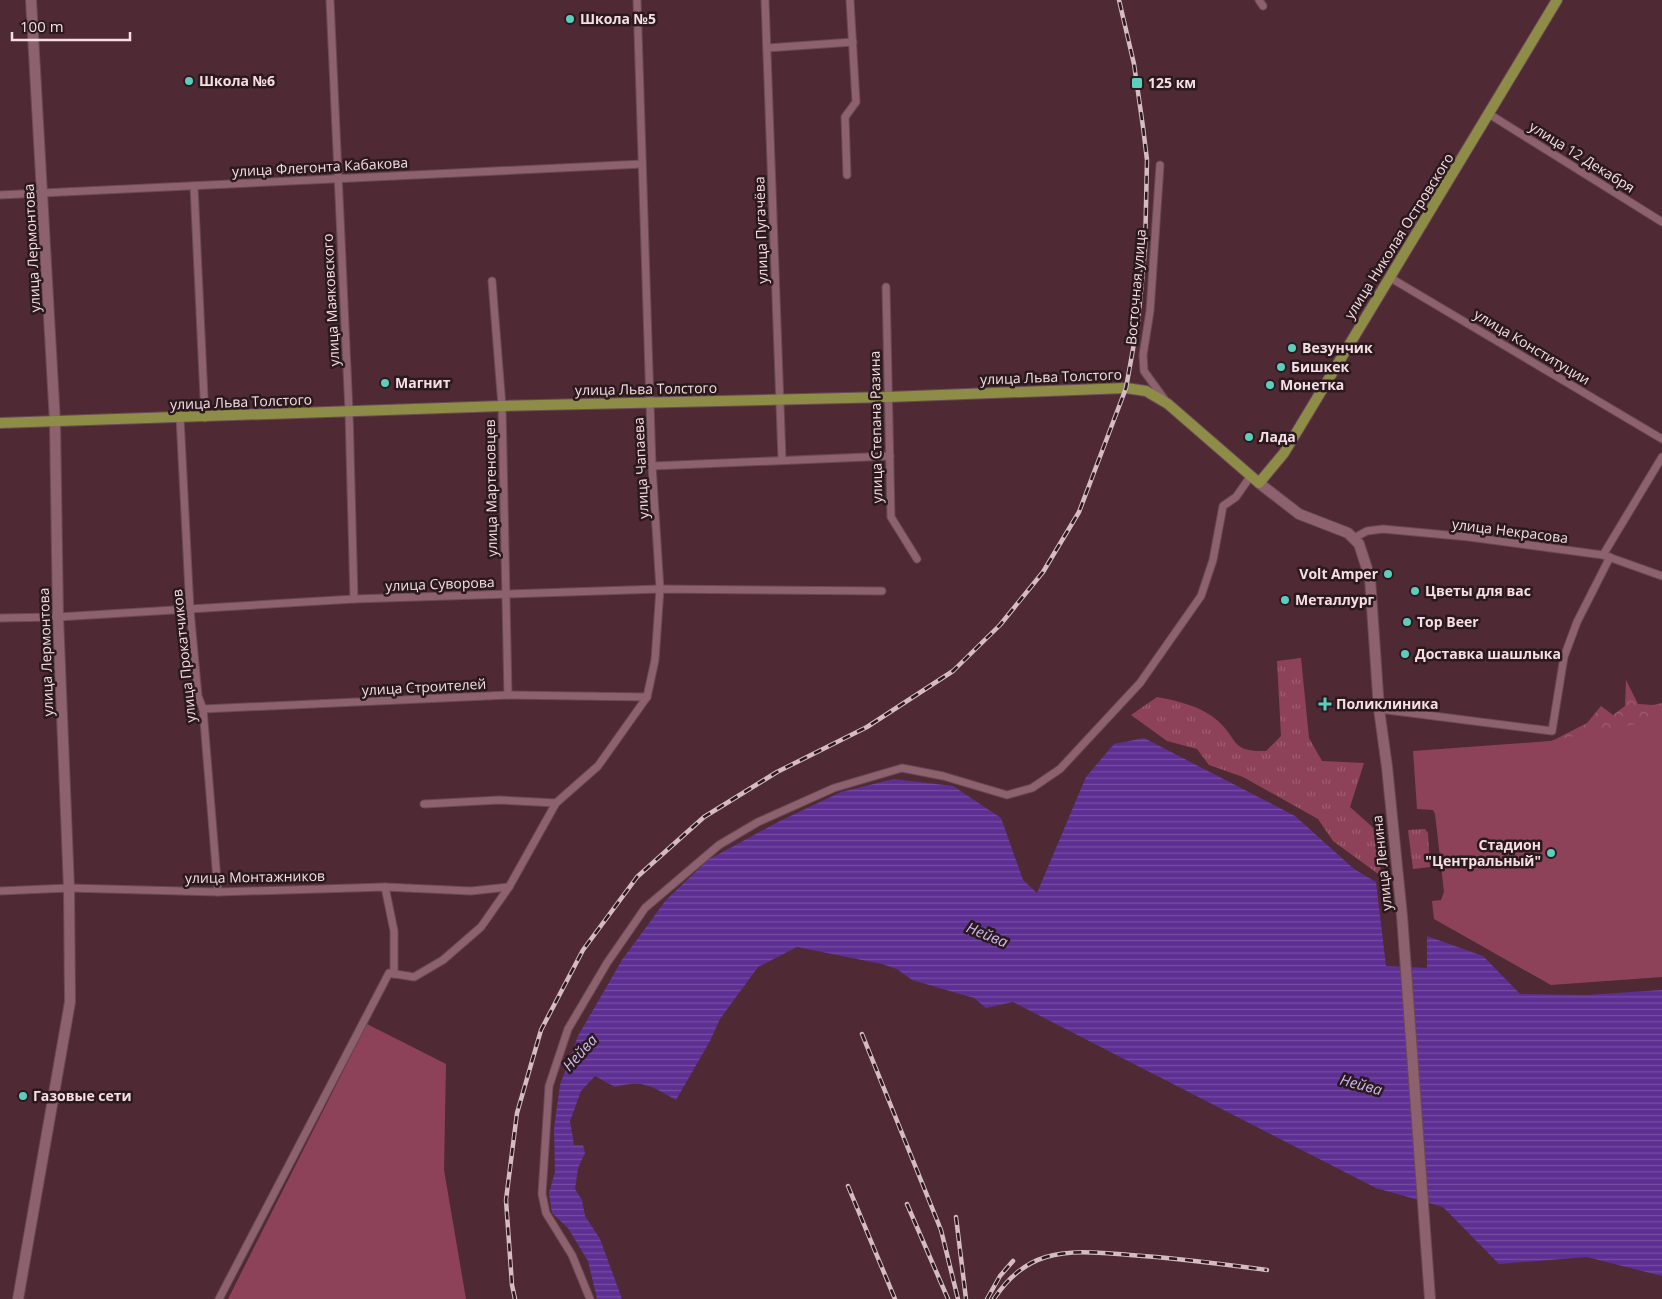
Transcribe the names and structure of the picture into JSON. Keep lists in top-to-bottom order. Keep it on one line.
{"streets":{"main road":["улица Николая Островского","улица Льва Толстого"],"street":["улица 12 Декабря","улица Флегонта Кабакова","улица Пугачёва","улица Лермонтова","Восточная улица","улица Маяковского","улица Конституции","улица Степана Разина","улица Чапаева","улица Мартеновцев","улица Некрасова","улица Суворова","улица Прокатчиков","улица Строителей","улица Ленина","улица Монтажников"]},"crossings":[["улица 12 Декабря","улица Николая Островского"],["улица Флегонта Кабакова","улица Лермонтова"],["улица Флегонта Кабакова","улица Маяковского"],["улица Флегонта Кабакова","улица Чапаева"],["улица Пугачёва","улица Льва Толстого"],["улица Николая Островского","улица Конституции"],["улица Николая Островского","улица Льва Толстого"],["улица Лермонтова","улица Льва Толстого"],["улица Лермонтова","улица Суворова"],["улица Лермонтова","улица Монтажников"],["Восточная улица","улица Льва Толстого"],["улица Маяковского","улица Льва Толстого"],["улица Маяковского","улица Суворова"],["улица Льва Толстого","улица Степана Разина"],["улица Льва Толстого","улица Чапаева"],["улица Льва Толстого","улица Мартеновцев"],["улица Льва Толстого","улица Прокатчиков"],["улица Чапаева","улица Суворова"],["улица Чапаева","улица Строителей"],["улица Чапаева","улица Монтажников"],["улица Мартеновцев","улица Суворова"],["улица Мартеновцев","улица Строителей"],["улица Некрасова","улица Ленина"],["улица Суворова","улица Прокатчиков"],["улица Прокатчиков","улица Строителей"],["улица Прокатчиков","улица Монтажников"]],"water":["Нейва"],"places":{"other":["Школа №5","Школа №6","Везунчик","Бишкек","Магнит","Монетка","Лада","Volt Amper","Цветы для вас","Металлург","Top Beer","Доставка шашлыка","Стадион \"Центральный\"","Газовые сети"],"transit":["125 км"],"health":["Поликлиника"]},"scale_bar":"100 m"}
